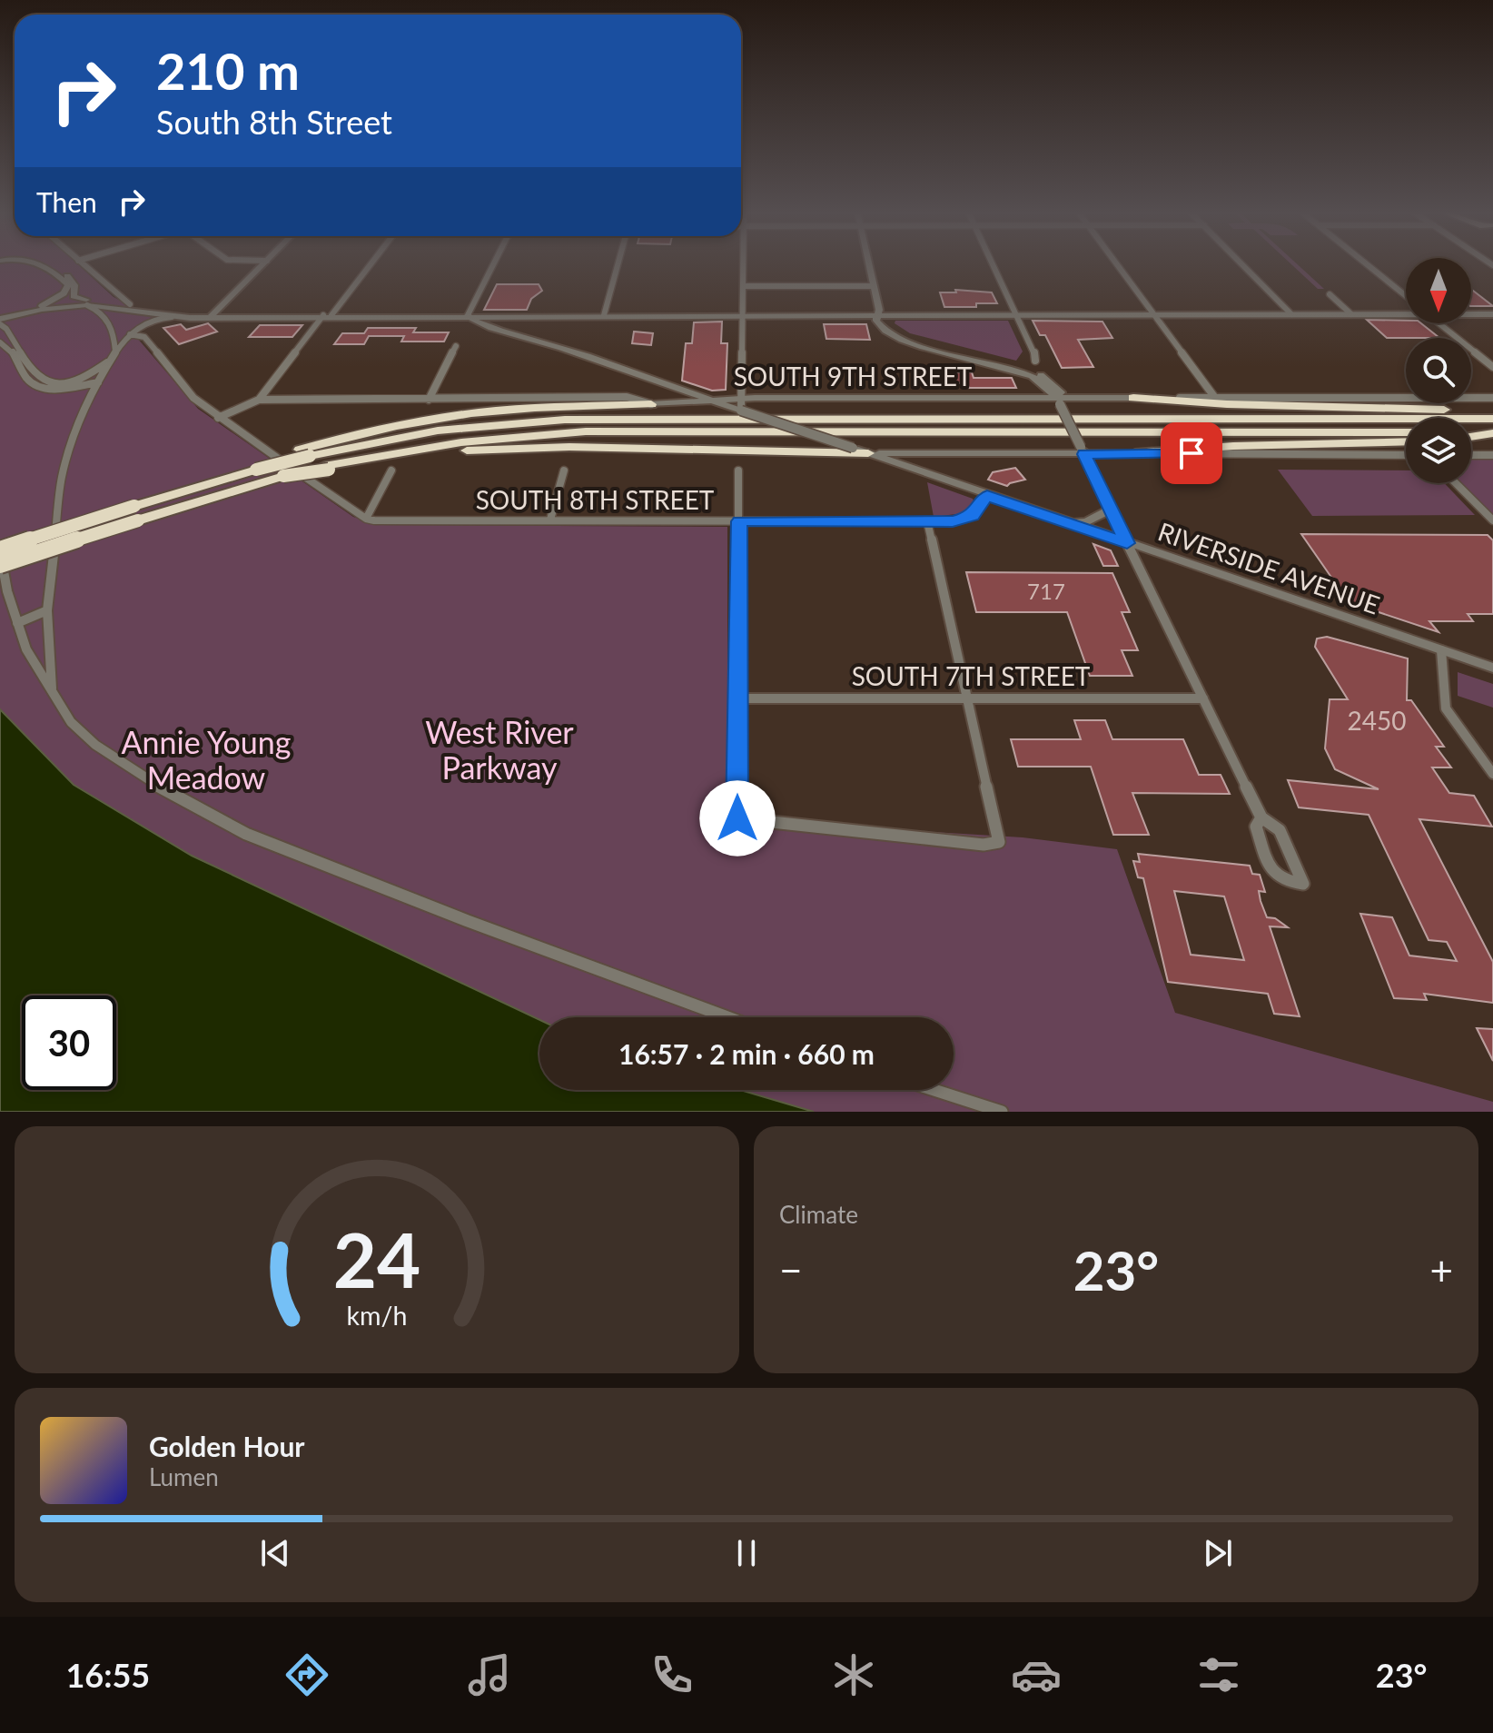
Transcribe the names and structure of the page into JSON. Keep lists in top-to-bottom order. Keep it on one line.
{"streets":{"street":["SOUTH 9TH STREET","SOUTH 8TH STREET","RIVERSIDE AVENUE","SOUTH 7TH STREET"]},"crossings":[["SOUTH 9TH STREET","RIVERSIDE AVENUE"],["SOUTH 8TH STREET","RIVERSIDE AVENUE"]],"parks":["West River Parkway","Annie Young Meadow"],"house_numbers":["717","2450"],"north":"bottom","page":{"turn":["210 m","South 8th Street"],"then":"Then","limit":"30","trip":"16:57 · 2 min · 660 m","tile":"Climate","heat":["−","23°","+"],"song":["Golden Hour","Lumen"],"tabs":["16:55","23°"],"gauge":["24","km/h"]}}
